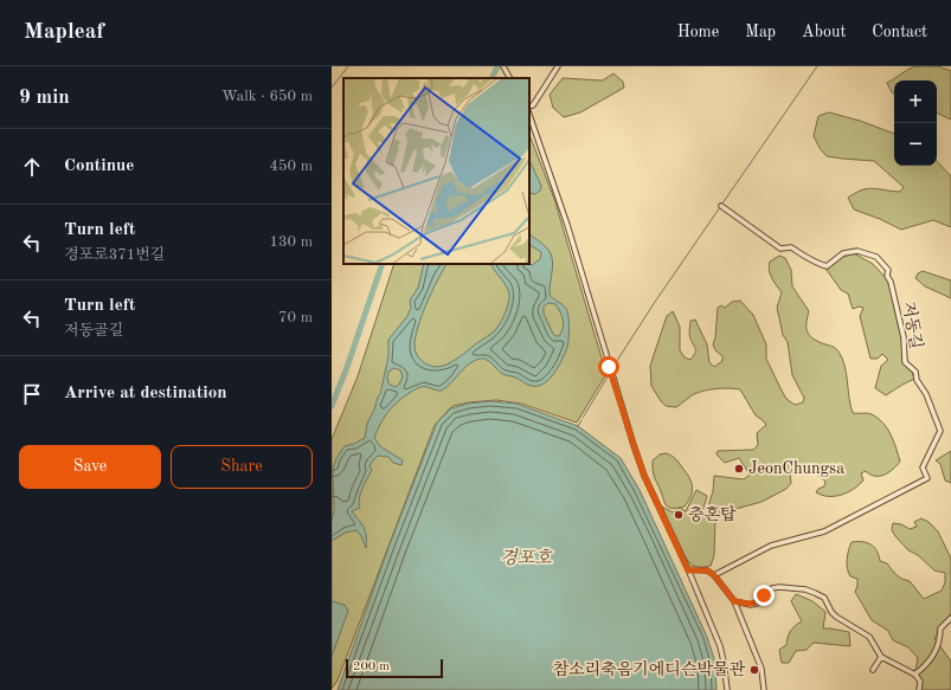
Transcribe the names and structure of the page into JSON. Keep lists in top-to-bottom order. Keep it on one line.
{"streets":{"street":["저동길"]},"water":["경포호"],"places":["JeonChungsa","충혼탑","참소리축음기에디슨박물관"],"scale_bar":"200 m","page":{"header":"Mapleaf","nav":["Home","Map","About","Contact"],"heading":["9 min","Walk · 650 m"],"map_buttons":["+","−"],"list":[["Continue","450 m"],["Turn left","경포로371번길","130 m"],["Turn left","저동골길","70 m"],"Arrive at destination"],"buttons":["Save","Share"],"scale":"200 m"}}
